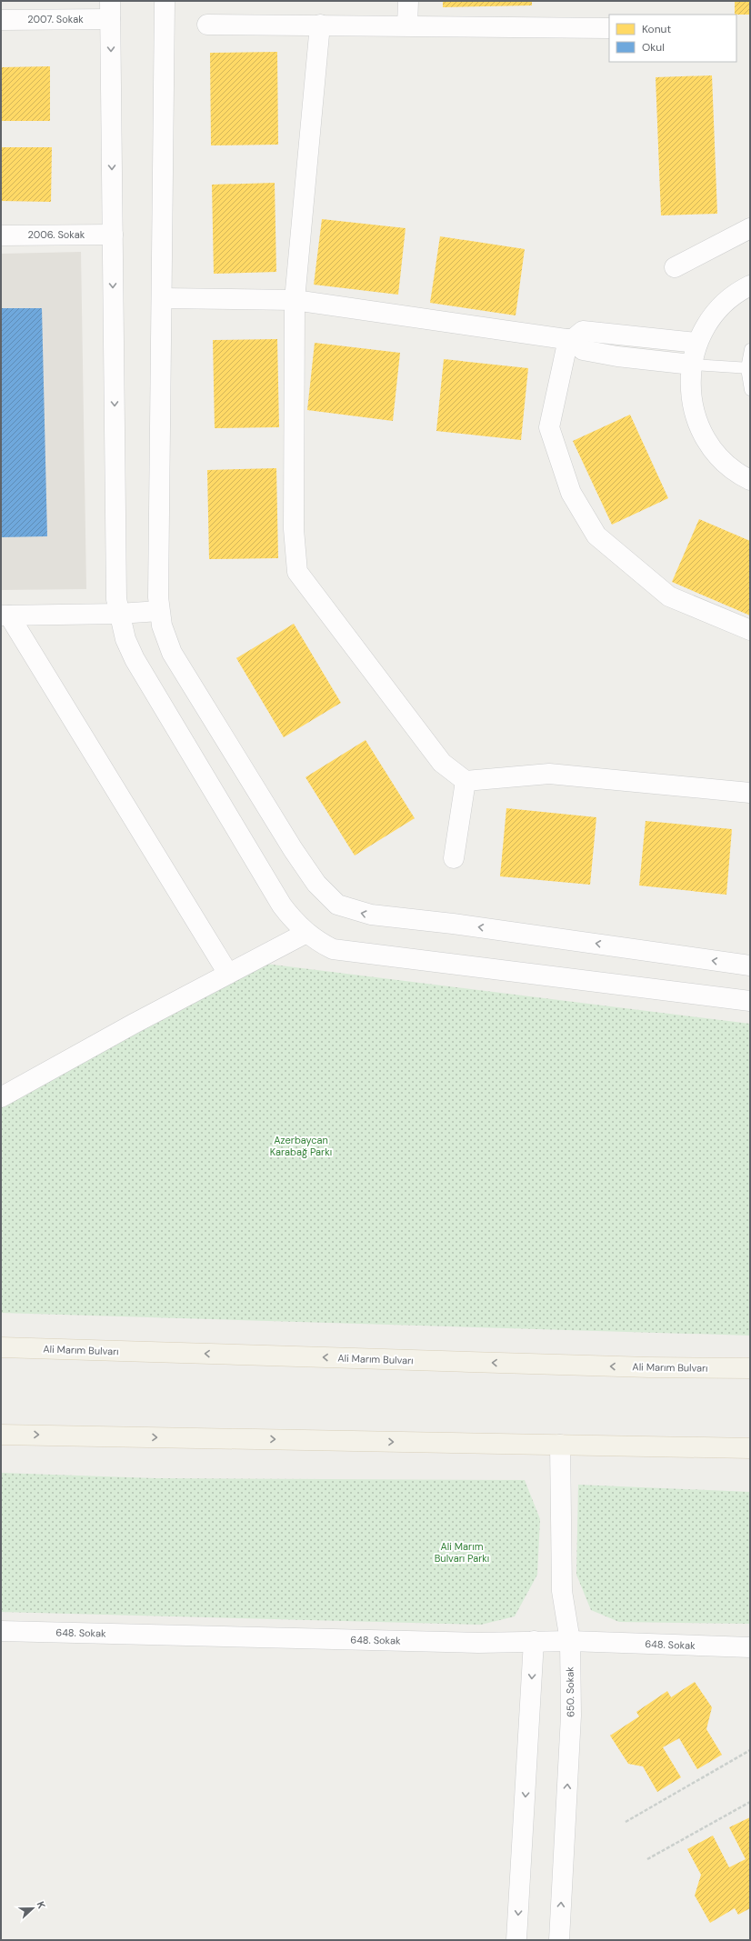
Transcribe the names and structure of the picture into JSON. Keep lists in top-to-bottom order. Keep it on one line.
{"streets":{"main road":["Ali Marım Bulvarı"],"street":["2007. Sokak","2006. Sokak","648. Sokak","650. Sokak"]},"crossings":[["648. Sokak","650. Sokak"]],"parks":["Azerbaycan Karabağ Parkı","Ali Marım Bulvarı Parkı"],"legend":["Konut","Okul"],"north":"right"}
